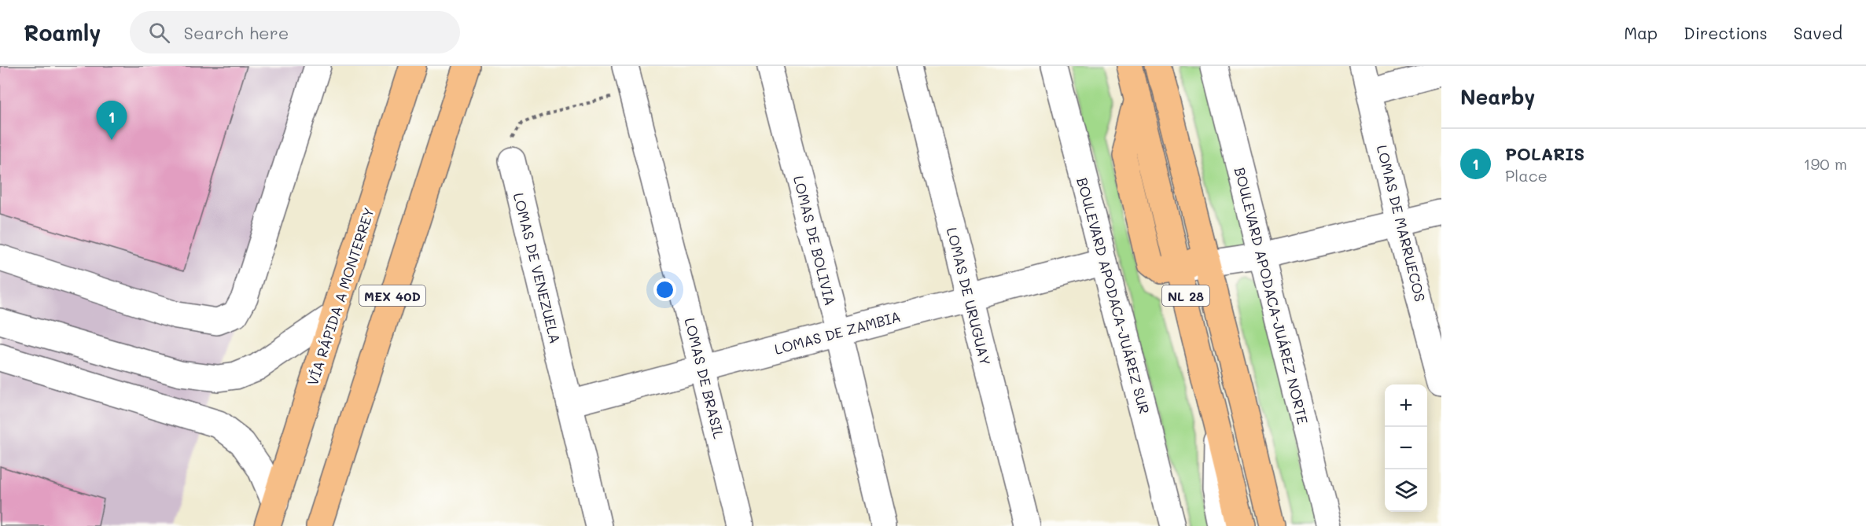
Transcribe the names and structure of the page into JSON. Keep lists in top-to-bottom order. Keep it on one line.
{"streets":{"main road":["MEX 40D","NL 28","VÍA RÁPIDA A MONTERREY"],"street":["LOMAS DE MARRUECOS","LOMAS DE BOLIVIA","LOMAS DE VENEZUELA","BOULEVARD APODACA-JUÁREZ SUR","BOULEVARD APODACA-JUÁREZ NORTE","LOMAS DE URUGUAY","LOMAS DE ZAMBIA","LOMAS DE BRASIL"]},"crossings":[["LOMAS DE BOLIVIA","LOMAS DE ZAMBIA"],["LOMAS DE VENEZUELA","LOMAS DE ZAMBIA"],["BOULEVARD APODACA-JUÁREZ SUR","LOMAS DE ZAMBIA"],["LOMAS DE URUGUAY","LOMAS DE ZAMBIA"],["LOMAS DE ZAMBIA","LOMAS DE BRASIL"]],"page":{"header":"Roamly","search":"Search here","nav":["Map","Directions","Saved"],"heading":"Nearby","pins":"1","list":[{"mark":"1","name":"POLARIS","note":"Place","value":"190 m"}],"map_buttons":["+","−"]}}
